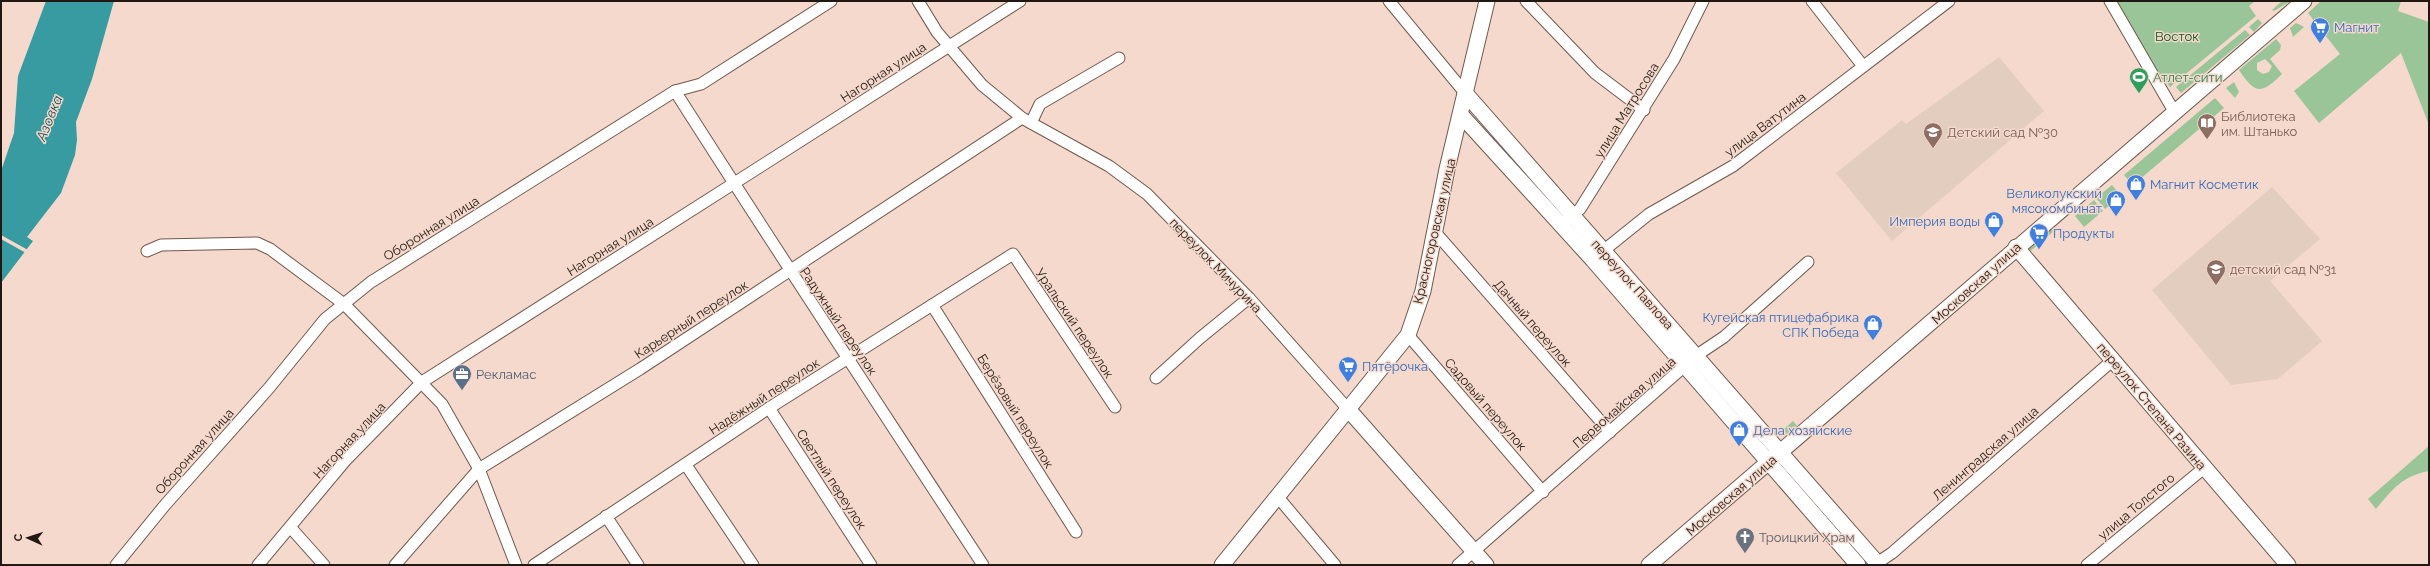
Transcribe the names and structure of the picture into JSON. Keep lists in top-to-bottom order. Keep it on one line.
{"streets":{"street":["Нагорная улица","улица Матросова","улица Ватутина","Оборонная улица","Красногоровская улица","переулок Мичурина","Московская улица","переулок Павлова","Карьерный переулок","Радужный переулок","Уральский переулок","Дачный переулок","Надёжный переулок","Первомайская улица","Садовый переулок","переулок Степана Разина","Берёзовый переулок","Ленинградская улица","Светлый переулок","улица Толстого"]},"crossings":[["Нагорная улица","переулок Мичурина"],["Нагорная улица","Радужный переулок"],["улица Матросова","переулок Павлова"],["улица Ватутина","переулок Павлова"],["Оборонная улица","Радужный переулок"],["Красногоровская улица","переулок Мичурина"],["Красногоровская улица","переулок Павлова"],["Красногоровская улица","Дачный переулок"],["Красногоровская улица","Садовый переулок"],["переулок Мичурина","Карьерный переулок"],["переулок Мичурина","Первомайская улица"],["Московская улица","переулок Павлова"],["Московская улица","переулок Степана Разина"],["переулок Павлова","Первомайская улица"],["переулок Павлова","Ленинградская улица"],["Карьерный переулок","Радужный переулок"],["Радужный переулок","Надёжный переулок"],["Уральский переулок","Надёжный переулок"],["Дачный переулок","Первомайская улица"],["Надёжный переулок","Берёзовый переулок"],["Надёжный переулок","Светлый переулок"],["Первомайская улица","Садовый переулок"],["переулок Степана Разина","Ленинградская улица"],["переулок Степана Разина","улица Толстого"]],"water":["Азовка"],"parks":["Восток"],"places":{"supermarket":["Магнит","Продукты","Пятёрочка"],"sports":["Атлет-сити"],"library":["Библиотека им. Штанько"],"school or university":["Детский сад №30","детский сад №31"],"shop":["Магнит Косметик","Великолукский мясокомбинат","Империя воды","Кугейская птицефабрика СПК Победа","Дела хозяйские"],"office":["Рекламас"],"church":["Троицкий Храм"]},"north":"left"}
